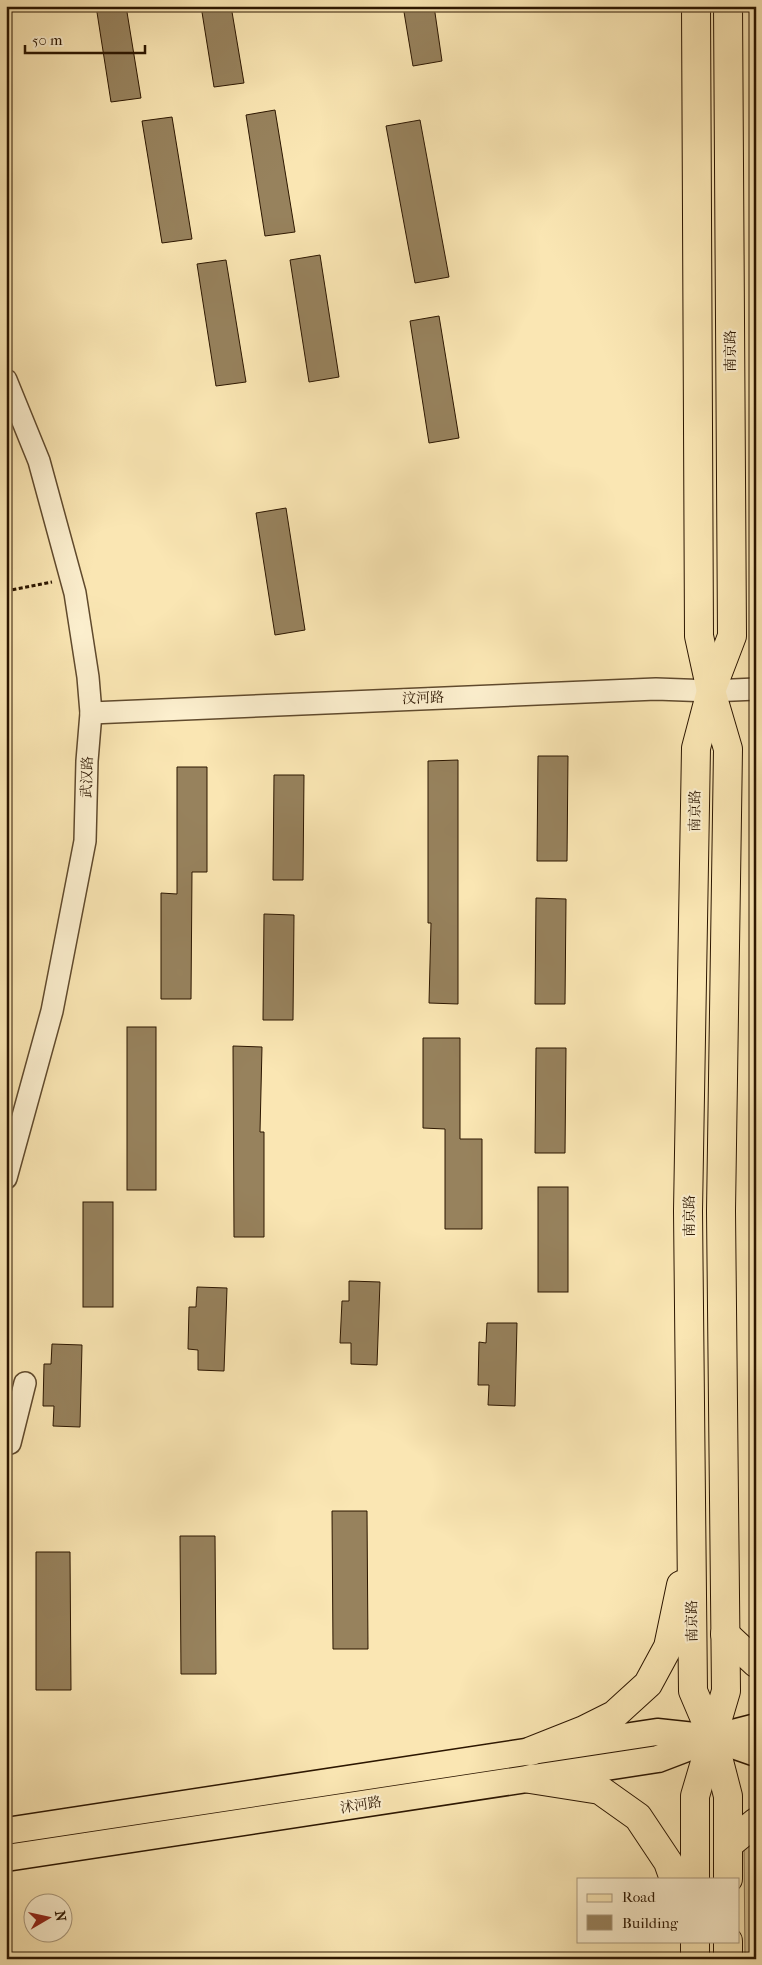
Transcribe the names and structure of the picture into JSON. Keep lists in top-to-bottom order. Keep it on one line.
{"streets":{"highway":["南京路"],"main road":["沭河路"],"street":["汶河路","武汉路"]},"crossings":[["南京路","汶河路"],["南京路","沭河路"],["汶河路","武汉路"]],"legend":["Road","Building"],"scale_bar":"50 m","north":"right"}
